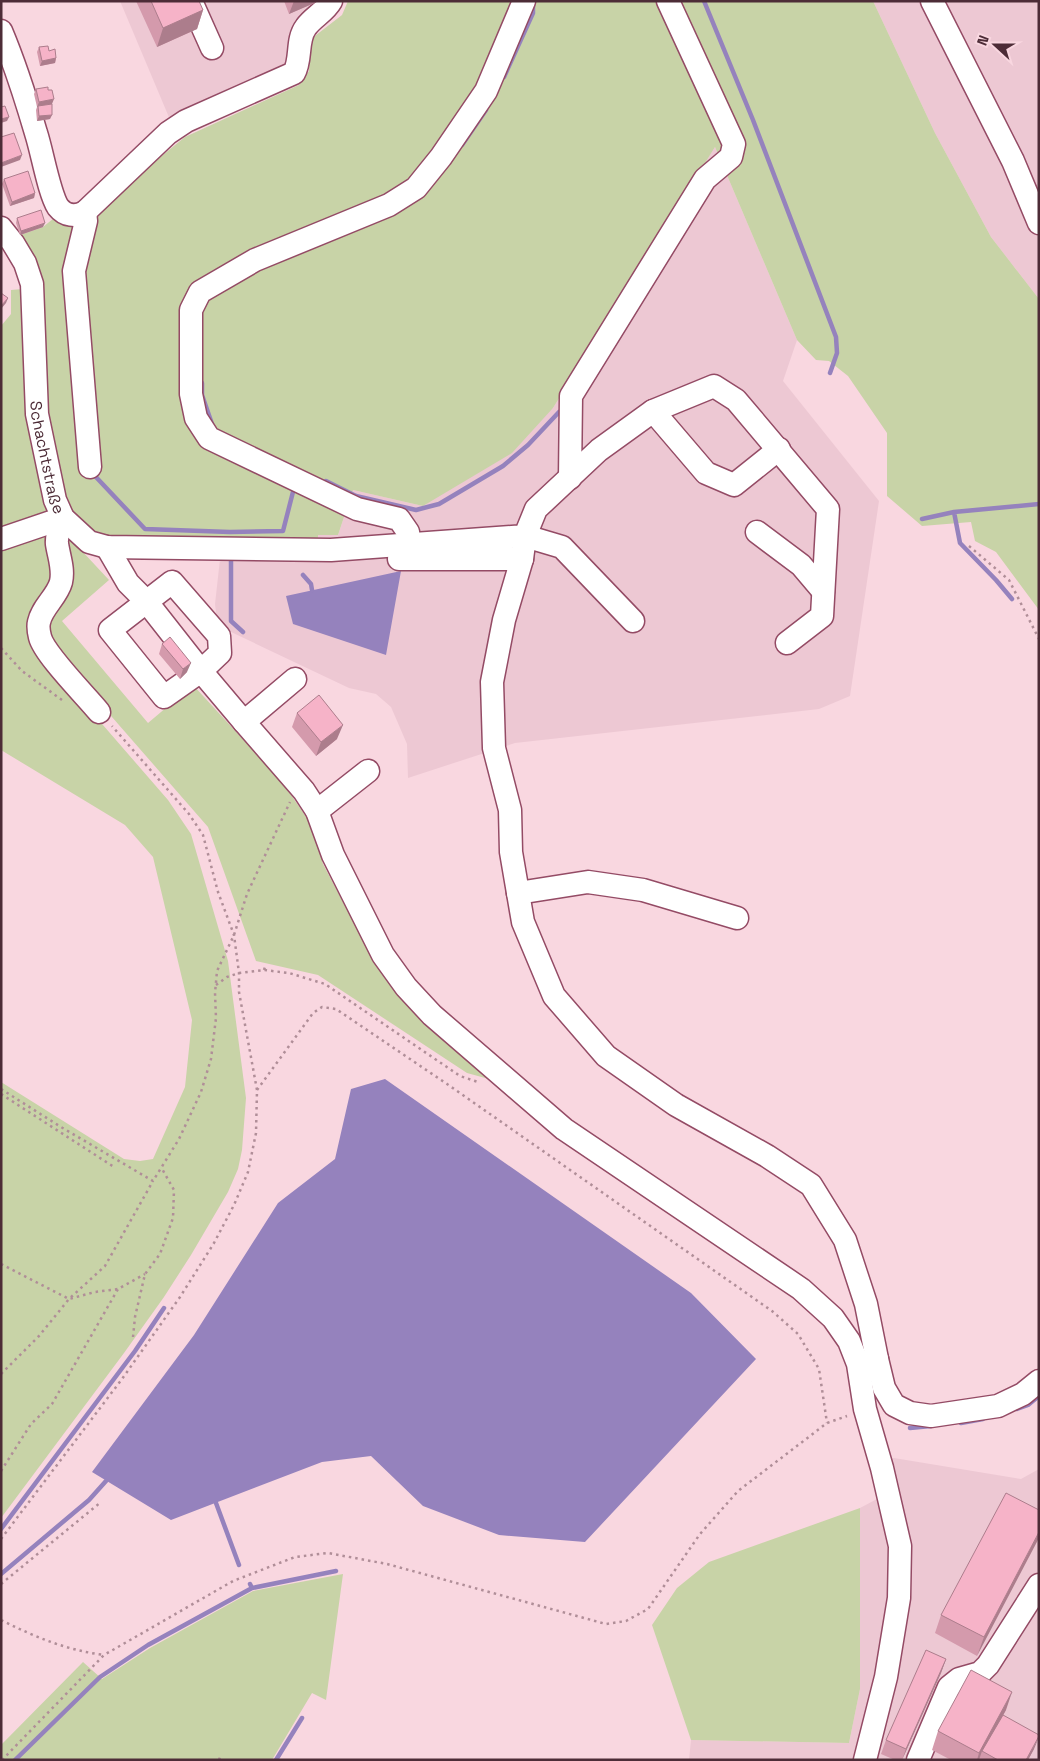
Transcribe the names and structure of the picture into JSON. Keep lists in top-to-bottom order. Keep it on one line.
{"streets":{"street":["Schachtstraße"]},"north":"left"}
